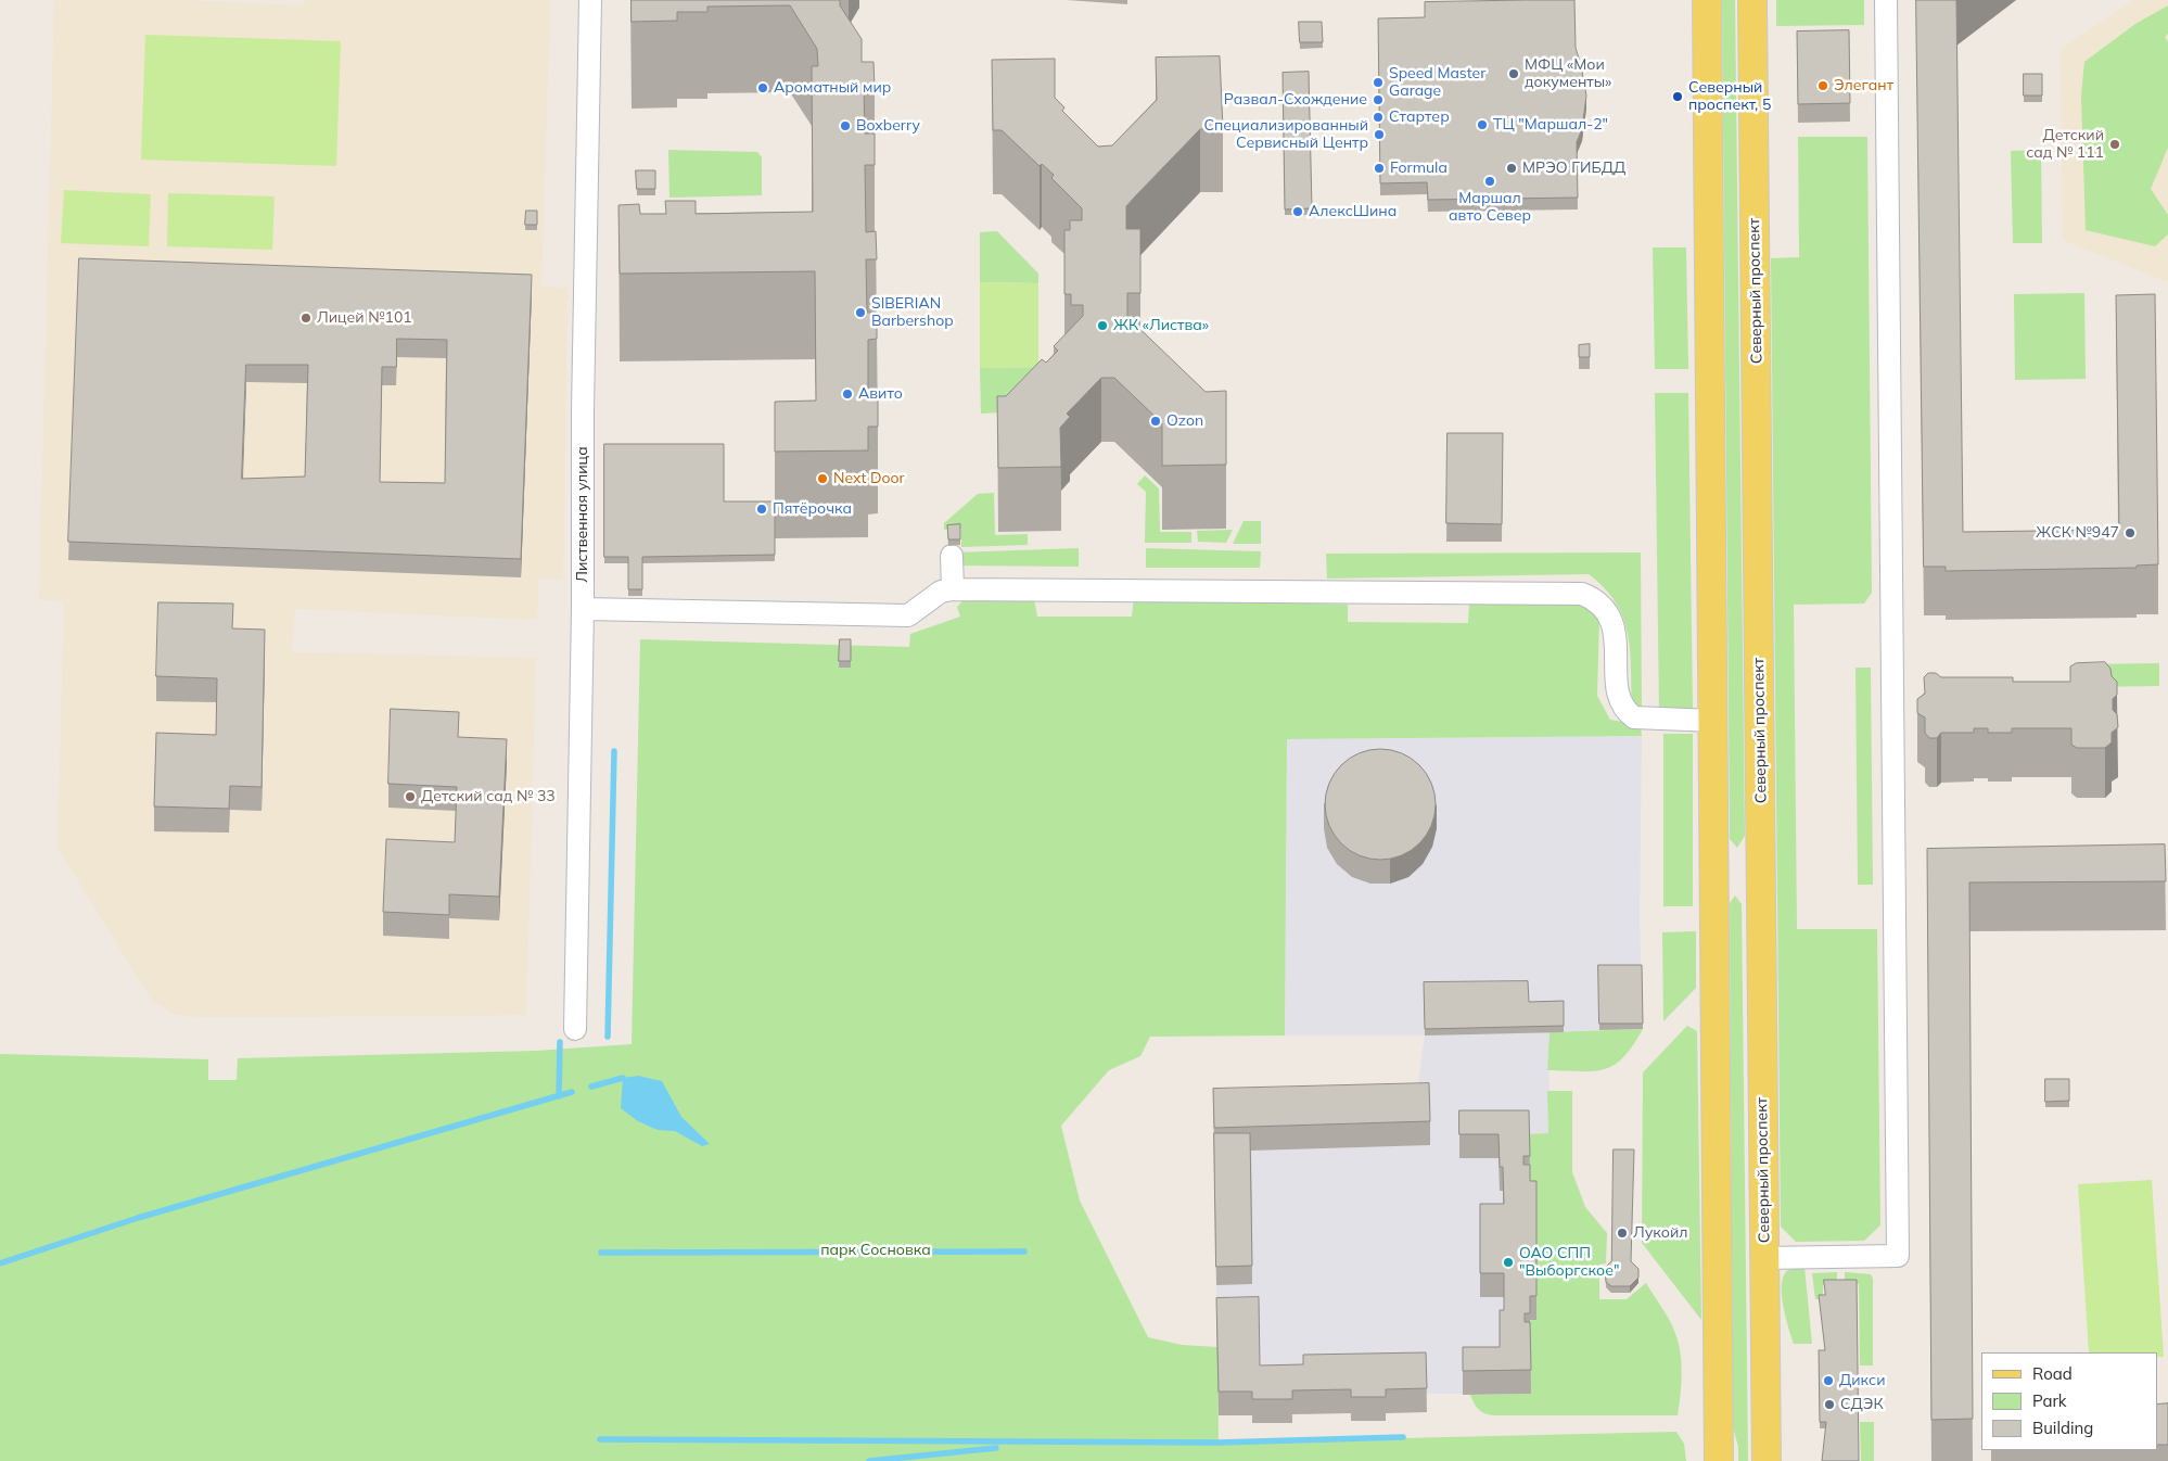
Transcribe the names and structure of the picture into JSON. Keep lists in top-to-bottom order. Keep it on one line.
{"streets":{"main road":["Северный проспект"],"street":["Лиственная улица"]},"parks":["парк Сосновка"],"places":["МФЦ «Мои документы»","Speed Master Garage","Элегант","Ароматный мир","Северный проспект, 5","Развал-Схождение","Стартер","ТЦ \"Маршал-2\"","Boxberry","Специализированный Сервисный Центр","Детский сад № 111","Formula","МРЭО ГИБДД","Маршал авто Север","АлексШина","SIBERIAN Barbershop","Лицей №101","ЖК «Листва»","Авито","Ozon","Next Door","Пятёрочка","ЖСК №947","Детский сад № 33","Лукойл","ОАО СПП \"Выборгское\"","Дикси","СДЭК"],"legend":["Road","Park","Building"]}
